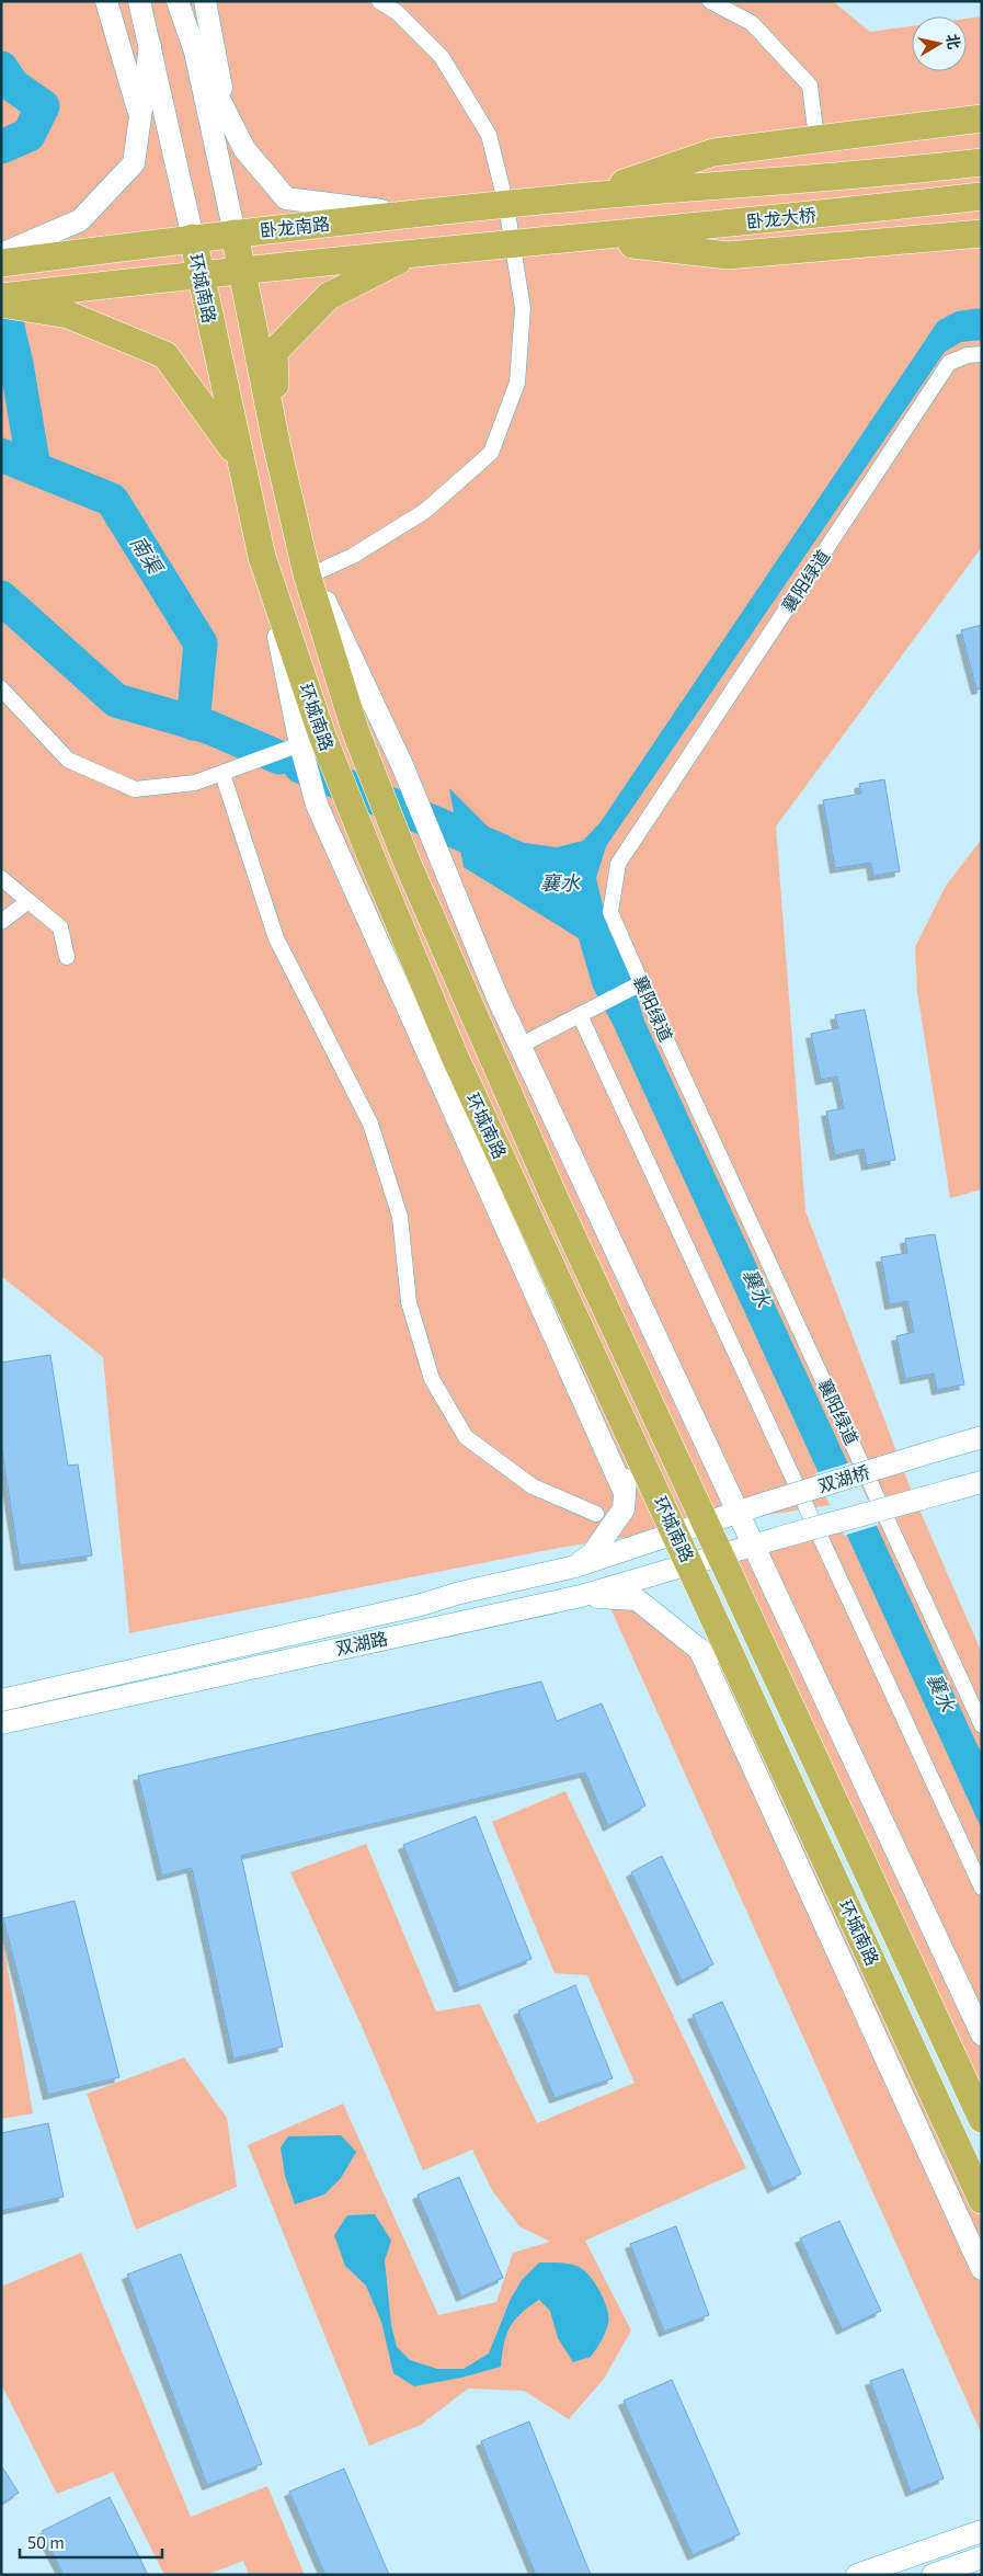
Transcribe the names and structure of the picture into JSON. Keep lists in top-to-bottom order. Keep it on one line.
{"streets":{"highway":["卧龙大桥","卧龙南路","环城南路"],"street":["襄阳绿道","双湖桥","双湖路"]},"crossings":[["卧龙大桥","卧龙南路"],["卧龙南路","环城南路"],["环城南路","双湖桥"],["环城南路","双湖路"],["双湖桥","双湖路"]],"water":["南渠","襄水"],"scale_bar":"50 m","north":"right"}
